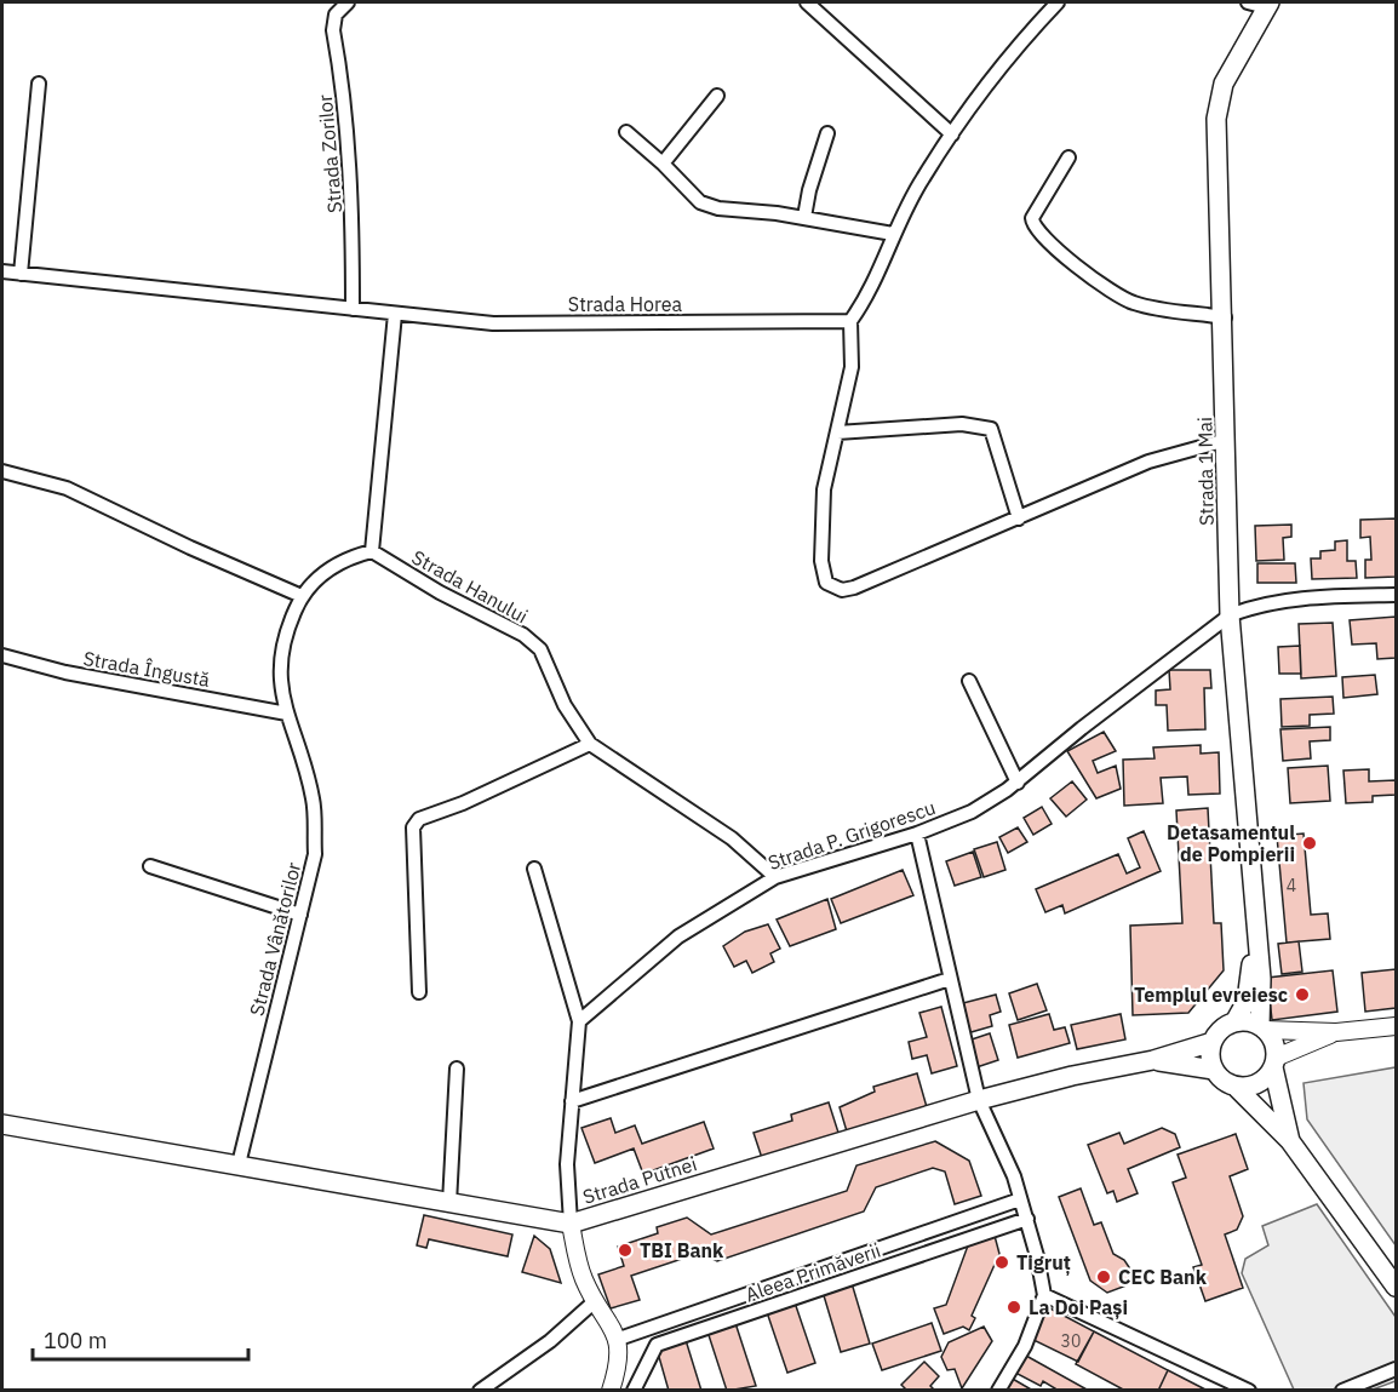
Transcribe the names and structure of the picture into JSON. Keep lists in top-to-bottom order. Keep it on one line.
{"streets":{"main road":["Strada 1 Mai","Strada Putnei"],"street":["Strada Zorilor","Strada Horea","Strada Hanului","Strada Îngustă","Strada P. Grigorescu","Strada Vânătorilor","Aleea Primăverii"]},"crossings":[["Strada Zorilor","Strada Horea"],["Strada 1 Mai","Strada P. Grigorescu"],["Strada 1 Mai","Strada Putnei"],["Strada Hanului","Strada P. Grigorescu"],["Strada Hanului","Strada Vânătorilor"],["Strada Îngustă","Strada Vânătorilor"],["Strada Vânătorilor","Strada Putnei"]],"places":["Detasamentul de Pompierii","Templul evreiesc","TBI Bank","Tigruț","CEC Bank","La Doi Pași"],"house_numbers":["4","30"],"scale_bar":"100 m"}
